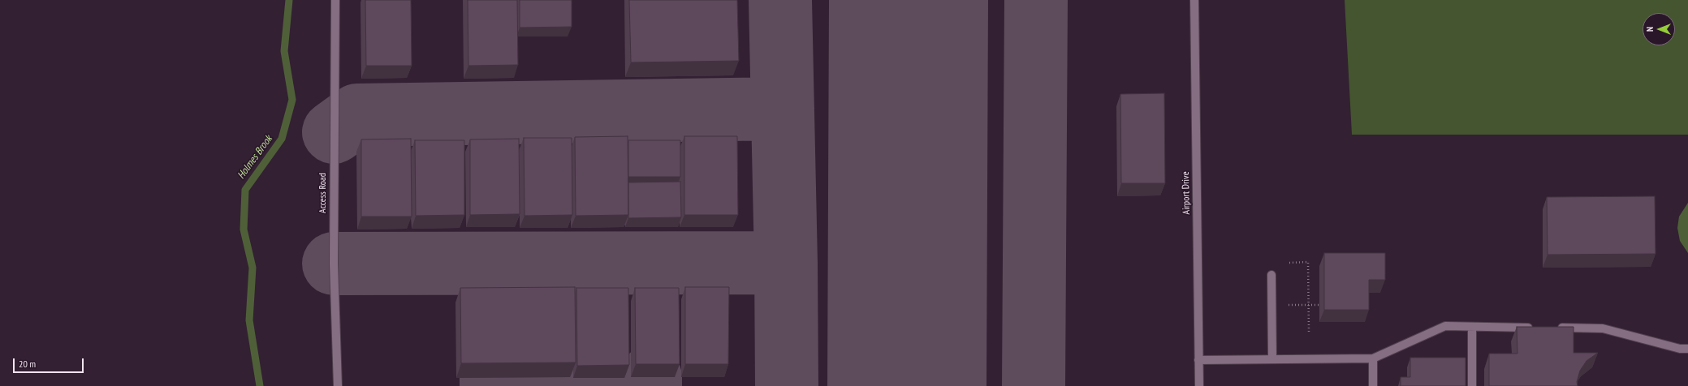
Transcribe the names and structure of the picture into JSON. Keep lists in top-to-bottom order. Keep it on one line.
{"streets":{"lane":["Access Road","Airport Drive"]},"water":["Holmes Brook"],"scale_bar":"20 m","north":"left"}
